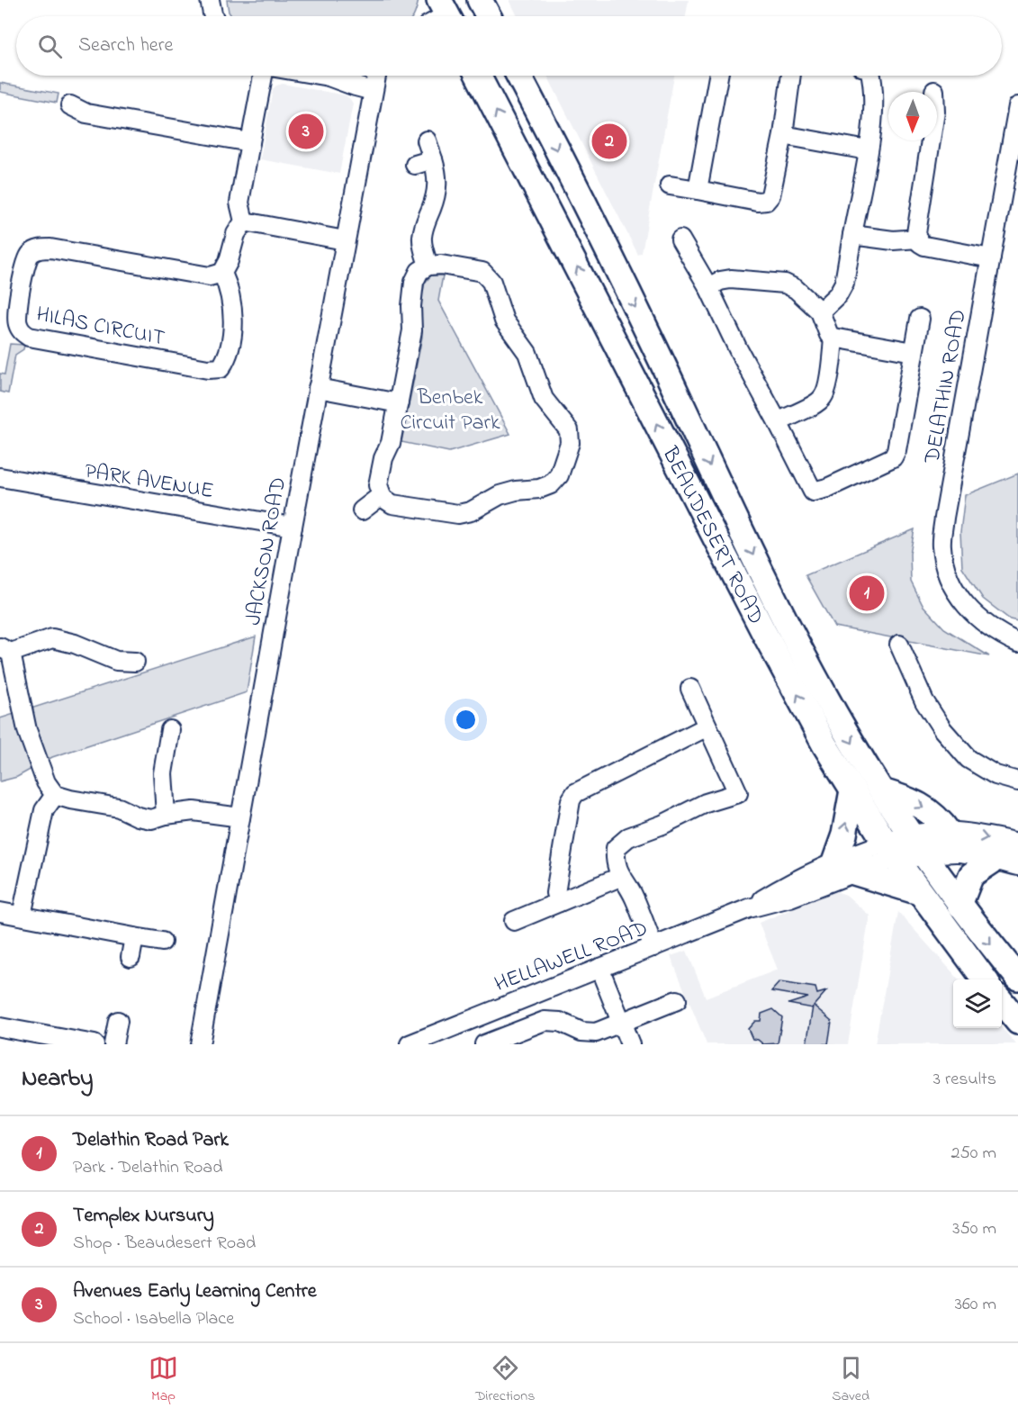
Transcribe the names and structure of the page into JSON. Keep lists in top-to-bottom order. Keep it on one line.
{"streets":{"highway":["BEAUDESERT ROAD"],"street":["HILAS CIRCUIT","DELATHIN ROAD","PARK AVENUE","JACKSON ROAD","HELLAWELL ROAD"]},"crossings":[["PARK AVENUE","JACKSON ROAD"],["BEAUDESERT ROAD","HELLAWELL ROAD"]],"parks":["Benbek Circuit Park"],"north":"bottom","page":{"search":"Search here","pins":["3","2","1"],"heading":["Nearby","3 results"],"list":[{"mark":"1","name":"Delathin Road Park","note":"Park · Delathin Road","value":"250 m"},{"mark":"2","name":"Templex Nursury","note":"Shop · Beaudesert Road","value":"350 m"},{"mark":"3","name":"Avenues Early Learning Centre","note":"School · Isabella Place","value":"360 m"}],"nav":["Map","Directions","Saved"]}}
